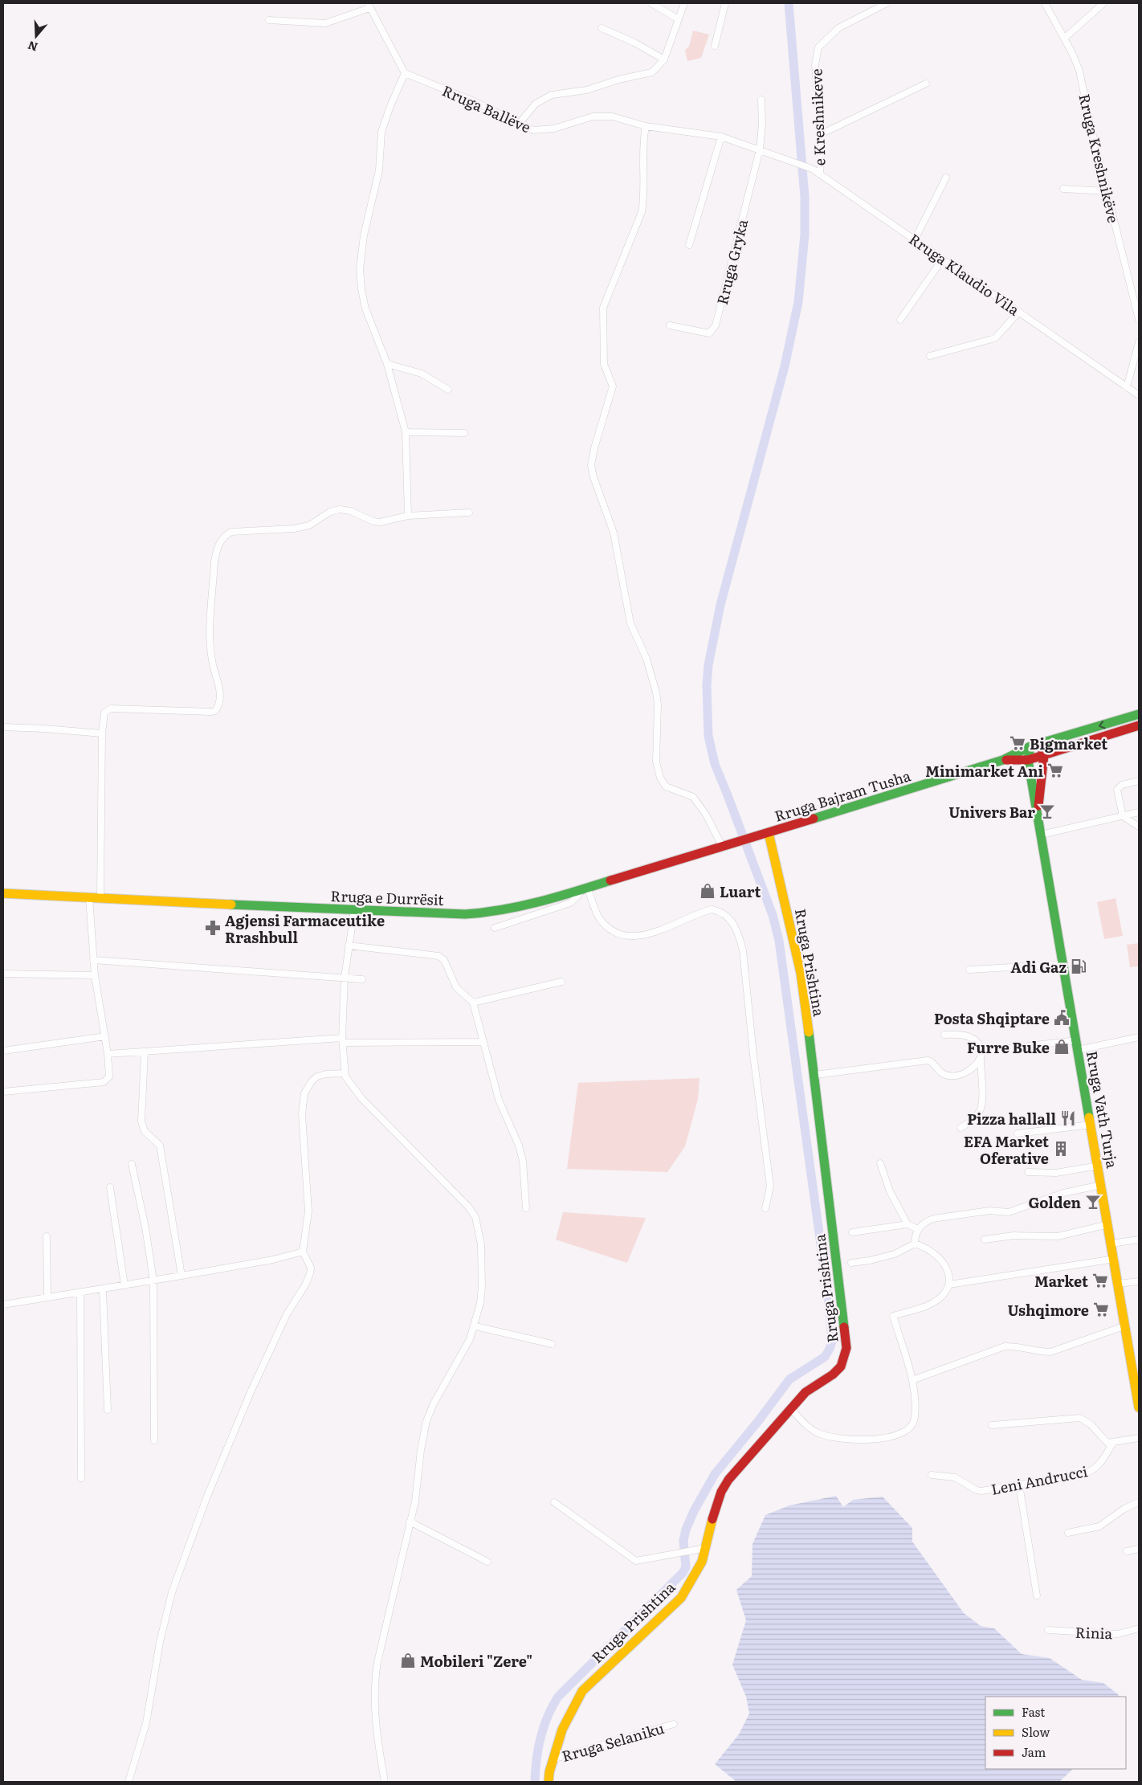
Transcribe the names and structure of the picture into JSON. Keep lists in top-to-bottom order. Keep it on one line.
{"streets":{"street":["Rruga Ballëve","e Kreshnikeve","Rruga Kreshnikëve","Rruga Gryka","Rruga Klaudio Vila","Rruga Bajram Tusha","Rruga e Durrësit","Rruga Prishtina","Rruga Vath Turja","Leni Andrucci","Rinia","Rruga Selaniku"]},"crossings":[["Rruga Ballëve","Rruga Gryka"],["Rruga Ballëve","Rruga Klaudio Vila"],["e Kreshnikeve","Rruga Klaudio Vila"],["Rruga Bajram Tusha","Rruga e Durrësit"],["Rruga Bajram Tusha","Rruga Prishtina"],["Rruga Bajram Tusha","Rruga Vath Turja"],["Rruga e Durrësit","Rruga Prishtina"],["Rruga Prishtina","Rruga Selaniku"]],"places":{"supermarket":["Bigmarket","Minimarket Ani","Market","Ushqimore"],"bar":["Univers Bar","Golden"],"shop":["Luart","Furre Buke","Mobileri \"Zere\""],"pharmacy":["Agjensi Farmaceutike Rrashbull"],"fuel station":["Adi Gaz"],"public building":["Posta Shqiptare"],"restaurant":["Pizza hallall"],"building":["EFA Market Oferative"]},"legend":["Fast","Slow","Jam"],"north":"bottom"}
